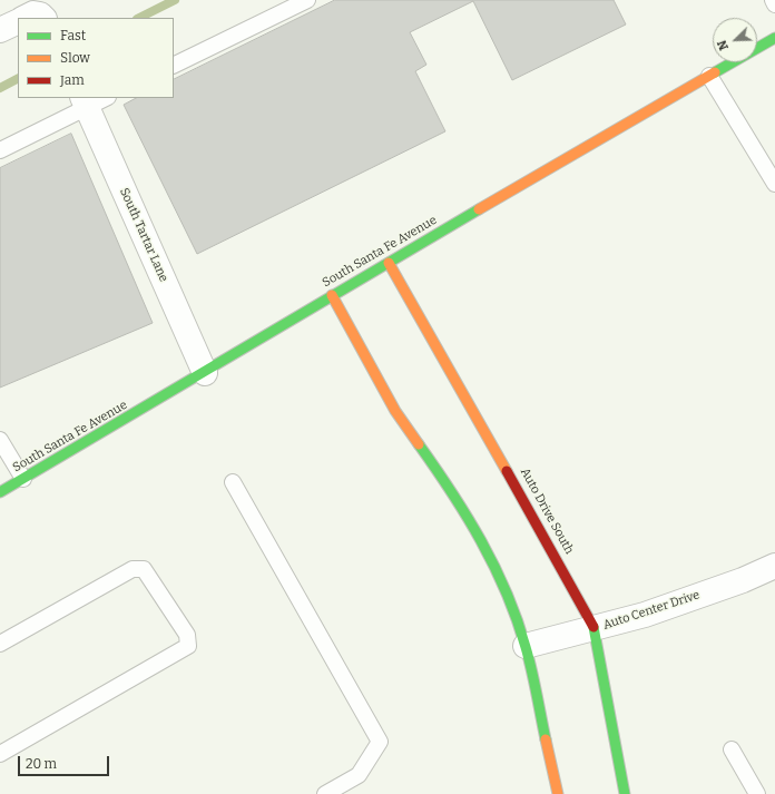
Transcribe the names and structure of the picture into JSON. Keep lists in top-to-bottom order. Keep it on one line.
{"streets":{"street":["South Tartar Lane","South Santa Fe Avenue","Auto Drive South","Auto Center Drive"]},"crossings":[["South Tartar Lane","South Santa Fe Avenue"],["South Santa Fe Avenue","Auto Drive South"],["Auto Drive South","Auto Center Drive"]],"legend":["Fast","Slow","Jam"],"scale_bar":"20 m","north":"bottom left"}
